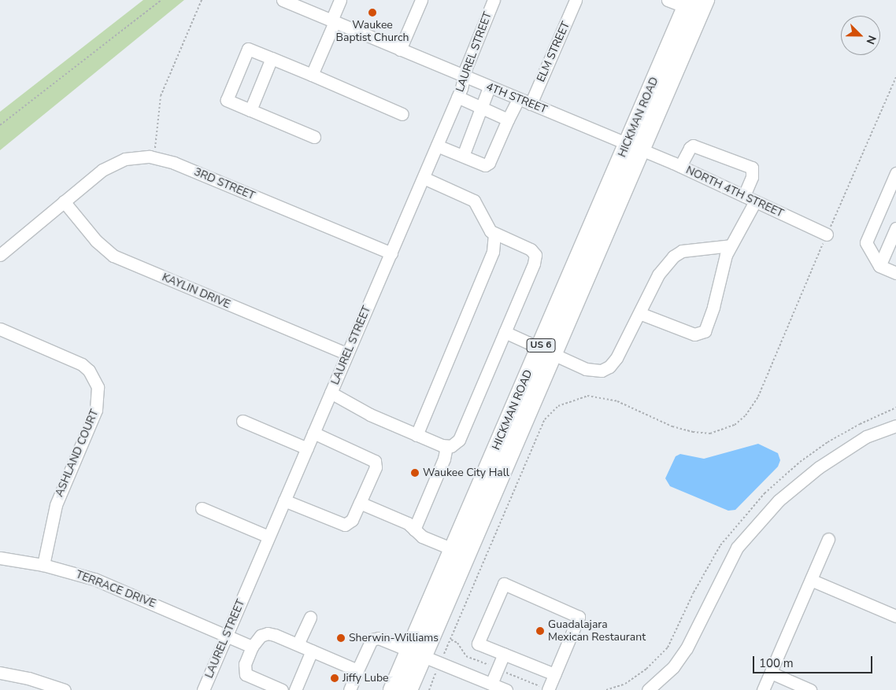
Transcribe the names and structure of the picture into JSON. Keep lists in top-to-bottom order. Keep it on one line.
{"streets":{"highway":["HICKMAN ROAD","US 6"],"street":["LAUREL STREET","ELM STREET","4TH STREET","3RD STREET","NORTH 4TH STREET","KAYLIN DRIVE","ASHLAND COURT","TERRACE DRIVE"]},"crossings":[["LAUREL STREET","4TH STREET"],["LAUREL STREET","3RD STREET"],["LAUREL STREET","KAYLIN DRIVE"],["LAUREL STREET","TERRACE DRIVE"],["ELM STREET","4TH STREET"],["4TH STREET","HICKMAN ROAD"],["4TH STREET","NORTH 4TH STREET"],["HICKMAN ROAD","NORTH 4TH STREET"],["3RD STREET","KAYLIN DRIVE"],["ASHLAND COURT","TERRACE DRIVE"]],"places":["Waukee Baptist Church","Waukee City Hall","Guadalajara Mexican Restaurant","Sherwin-Williams","Jiffy Lube"],"scale_bar":"100 m","north":"bottom right"}
